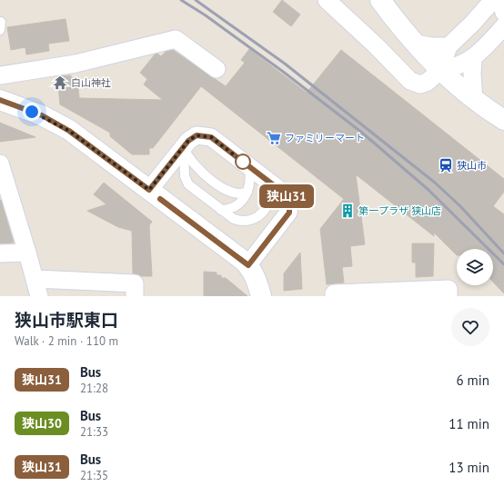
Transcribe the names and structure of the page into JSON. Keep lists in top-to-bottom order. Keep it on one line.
{"places":{"temple":["白山神社"],"supermarket":["ファミリーマート"],"station":["狭山市"],"building":["第一プラザ 狭山店"]},"lines":["bus line 狭山31"],"page":{"on_map":"狭山31","heading":["狭山市駅東口","Walk · 2 min · 110 m"],"list":[{"mark":"狭山31","name":"Bus","note":"21:28","value":"6 min"},{"mark":"狭山30","name":"Bus","note":"21:33","value":"11 min"},{"mark":"狭山31","name":"Bus","note":"21:35","value":"13 min"}]}}
